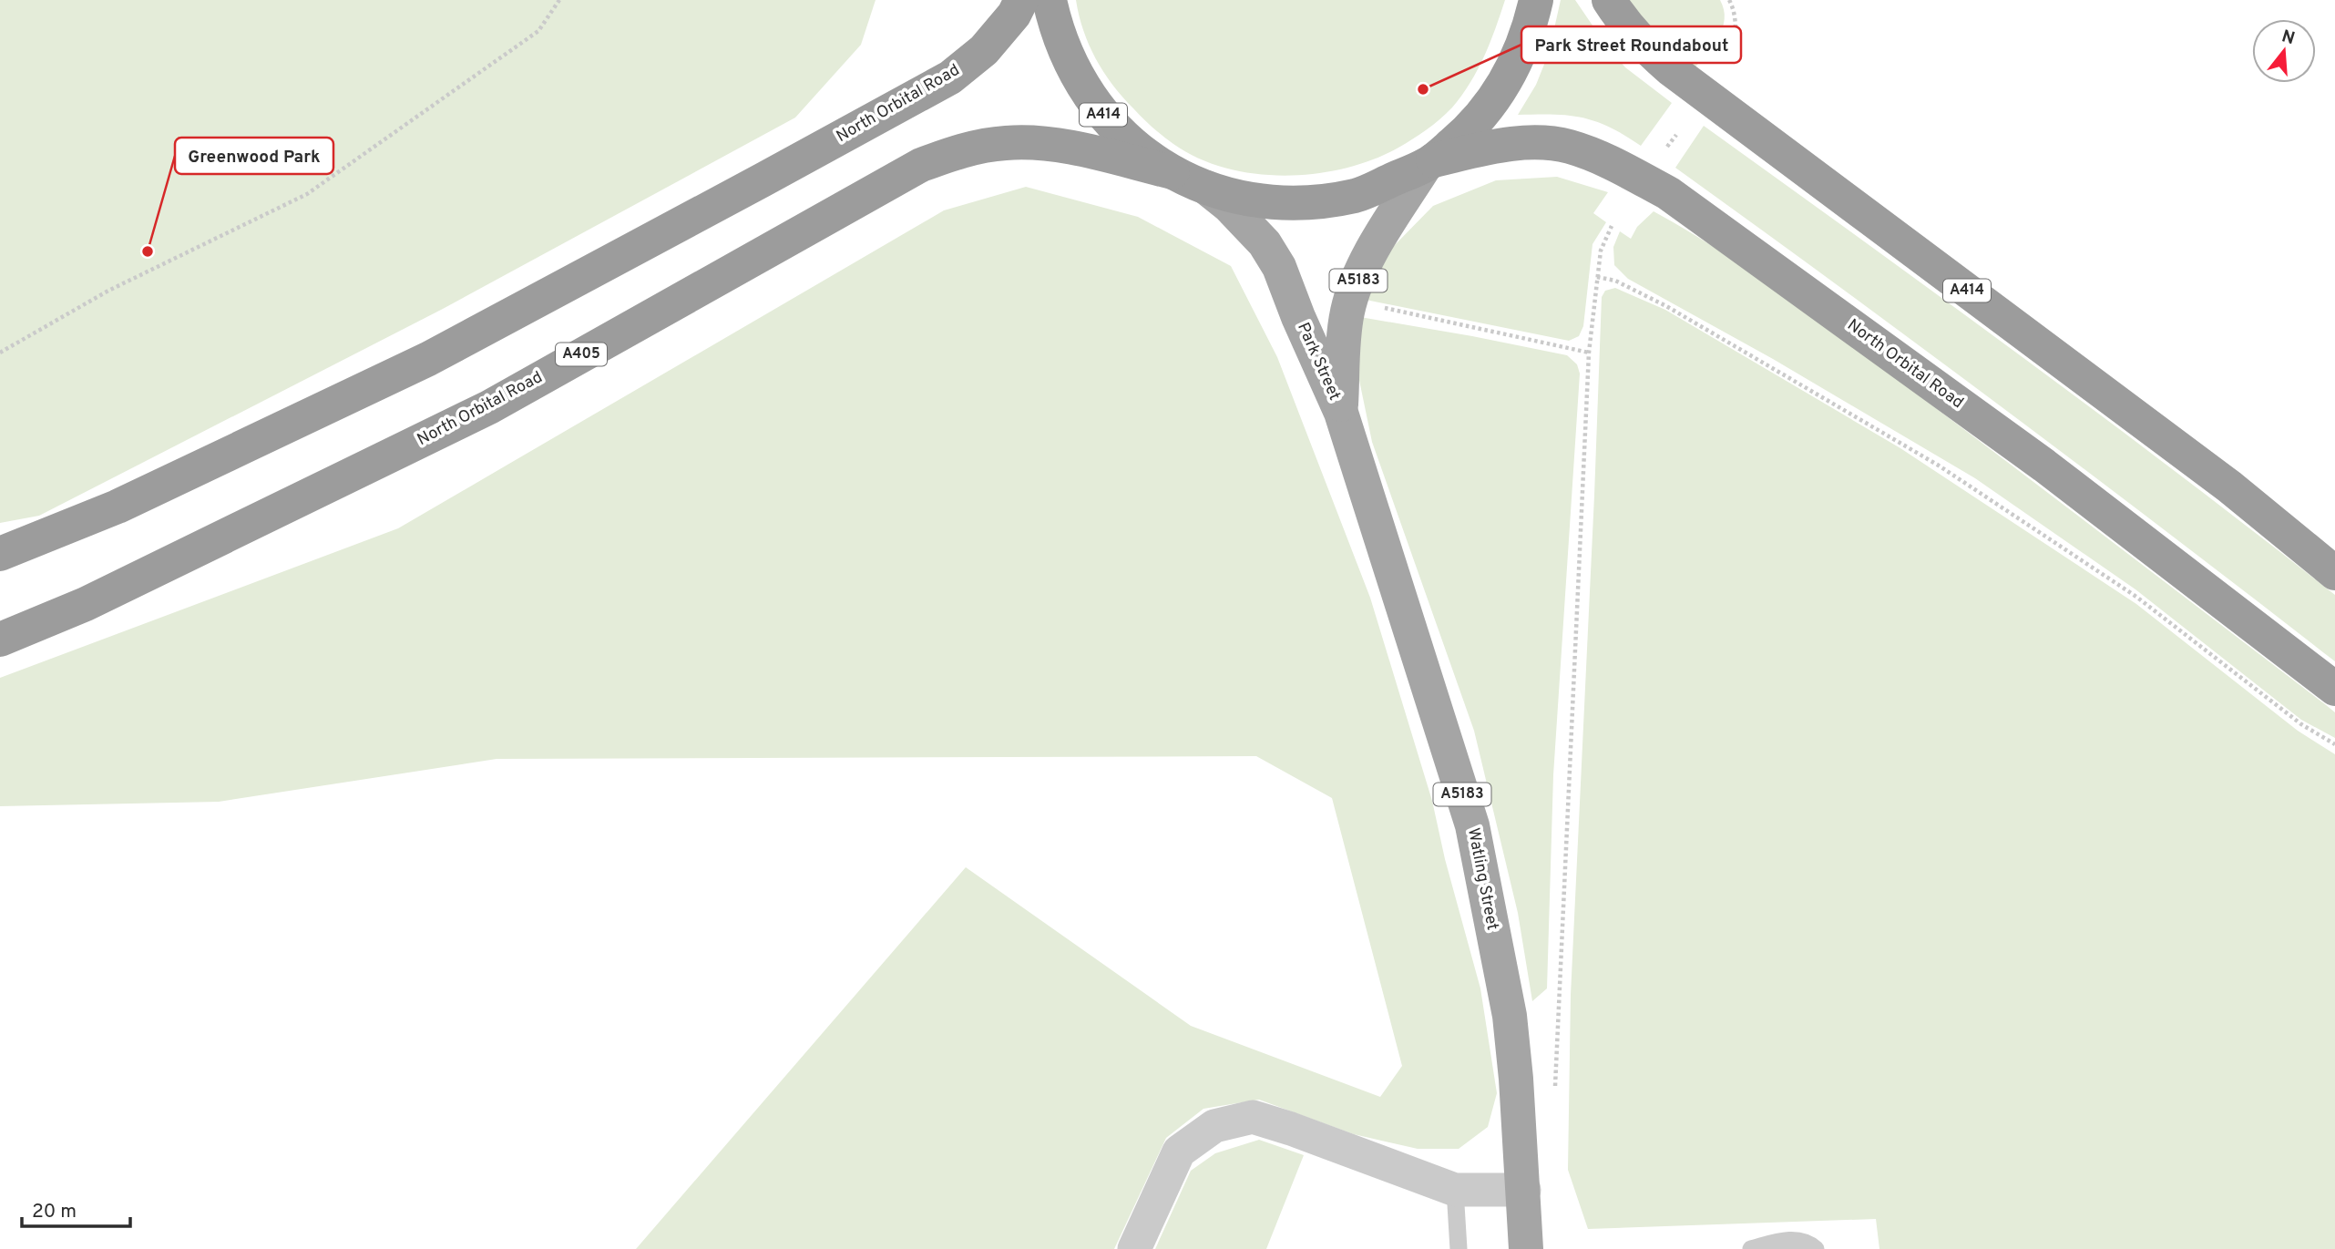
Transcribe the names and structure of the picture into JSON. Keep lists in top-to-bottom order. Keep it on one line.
{"streets":{"highway":["North Orbital Road","A414","A405"],"main road":["A5183","Park Street","Watling Street"]},"crossings":[["North Orbital Road","A414"],["North Orbital Road","Park Street"],["A414","Park Street"],["Park Street","Watling Street"]],"places":["Park Street Roundabout","Greenwood Park"],"scale_bar":"20 m","north":"top"}
